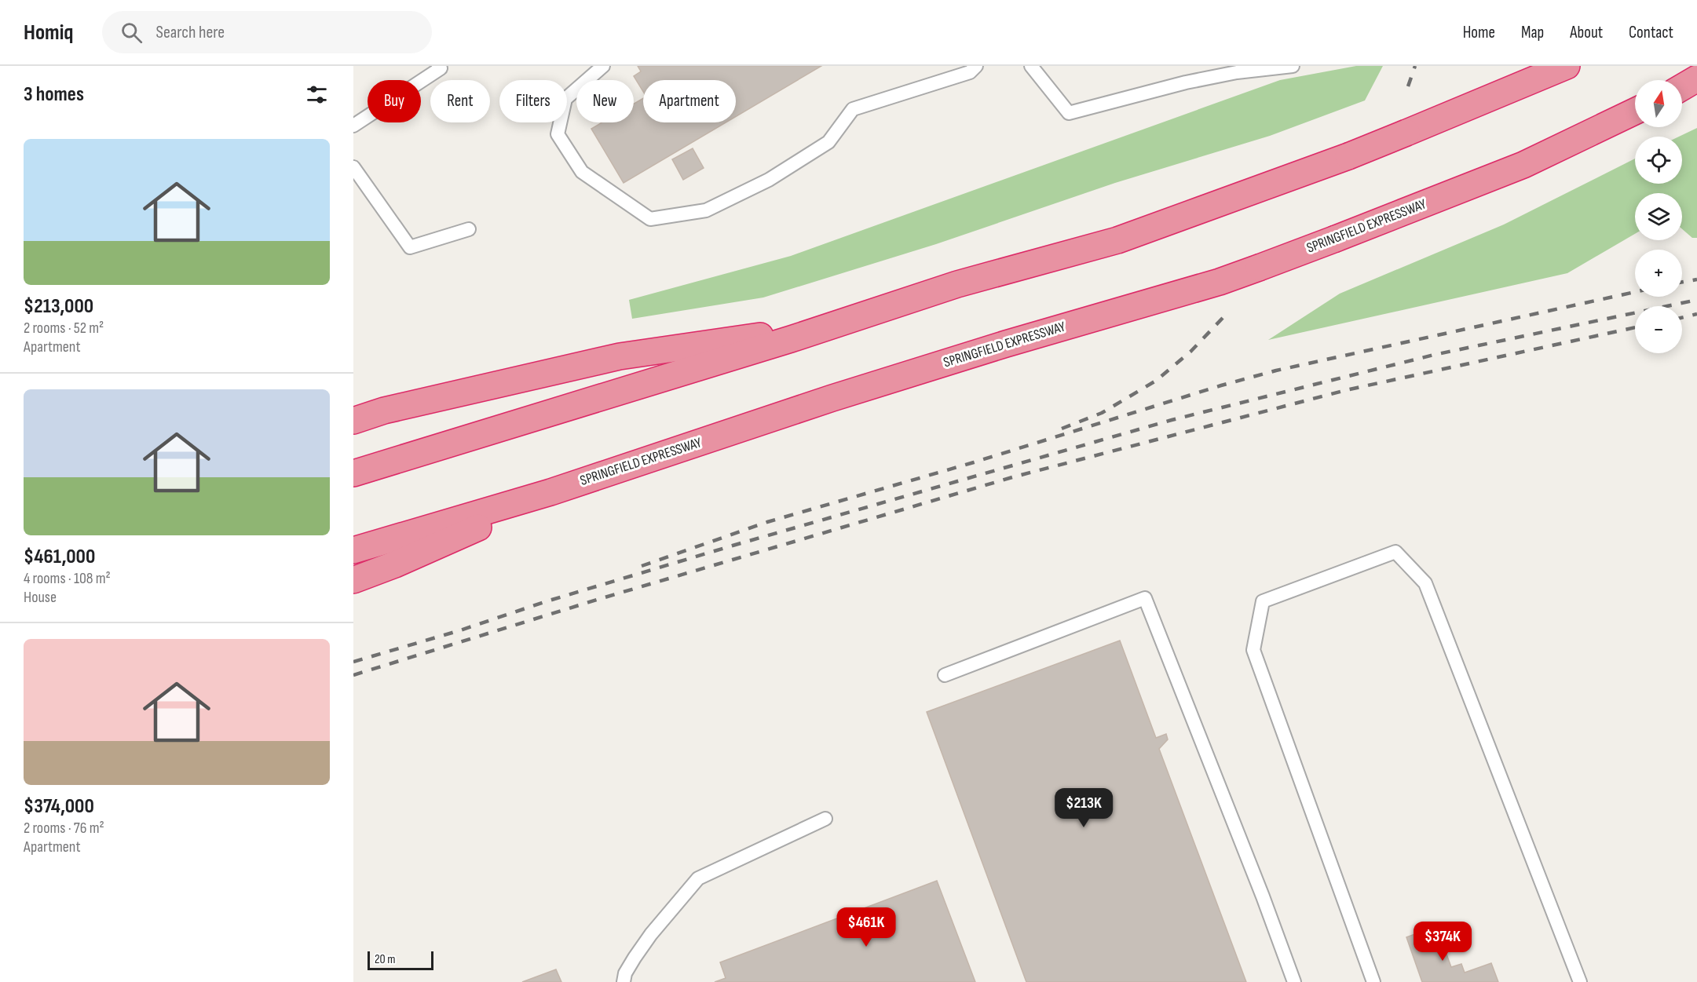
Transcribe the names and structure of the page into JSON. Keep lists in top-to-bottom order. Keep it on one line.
{"streets":{"highway":["SPRINGFIELD EXPRESSWAY"]},"scale_bar":"20 m","north":"top","page":{"header":"Homiq","search":"Search here","nav":["Home","Map","About","Contact"],"heading":"3 homes","map_buttons":["+","−"],"chip":["Buy","Rent","Filters","New","Apartment"],"list":[{"name":"$213,000","note":"2 rooms · 52 m² · Apartment"},{"name":"$461,000","note":"4 rooms · 108 m² · House"},{"name":"$374,000","note":"2 rooms · 76 m² · Apartment"}],"price":["$213K","$461K","$374K"],"scale":"20 m"}}
